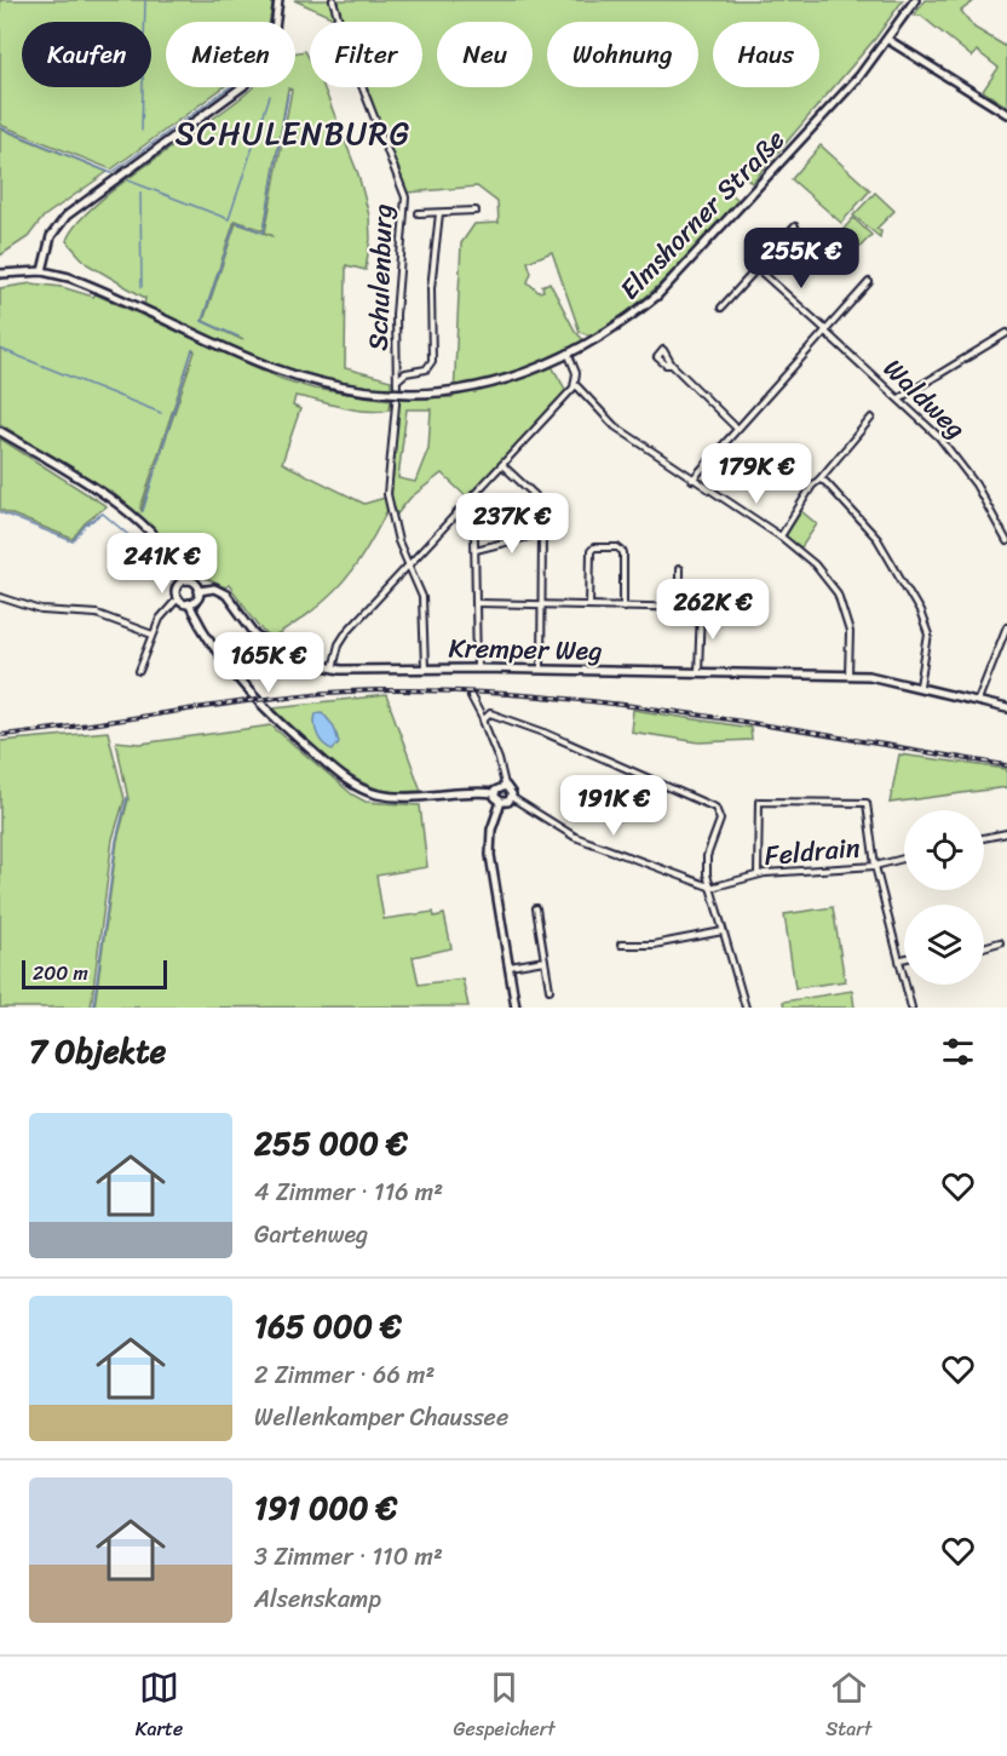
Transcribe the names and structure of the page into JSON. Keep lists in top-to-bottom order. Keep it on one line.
{"streets":{"main road":["Elmshorner Straße","Kremper Weg"],"street":["Schulenburg","Waldweg","Feldrain"]},"crossings":[["Schulenburg","Kremper Weg"]],"districts":["SCHULENBURG"],"scale_bar":"200 m","page":{"chip":["Kaufen","Mieten","Filter","Neu","Wohnung","Haus"],"price":["255K €","179K €","237K €","241K €","262K €","165K €","191K €"],"scale":"200 m","heading":"7 Objekte","list":[{"name":"255 000 €","note":"4 Zimmer · 116 m² · Gartenweg"},{"name":"165 000 €","note":"2 Zimmer · 66 m² · Wellenkamper Chaussee"},{"name":"191 000 €","note":"3 Zimmer · 110 m² · Alsenskamp"}],"tabs":["Karte","Gespeichert","Start"]}}
